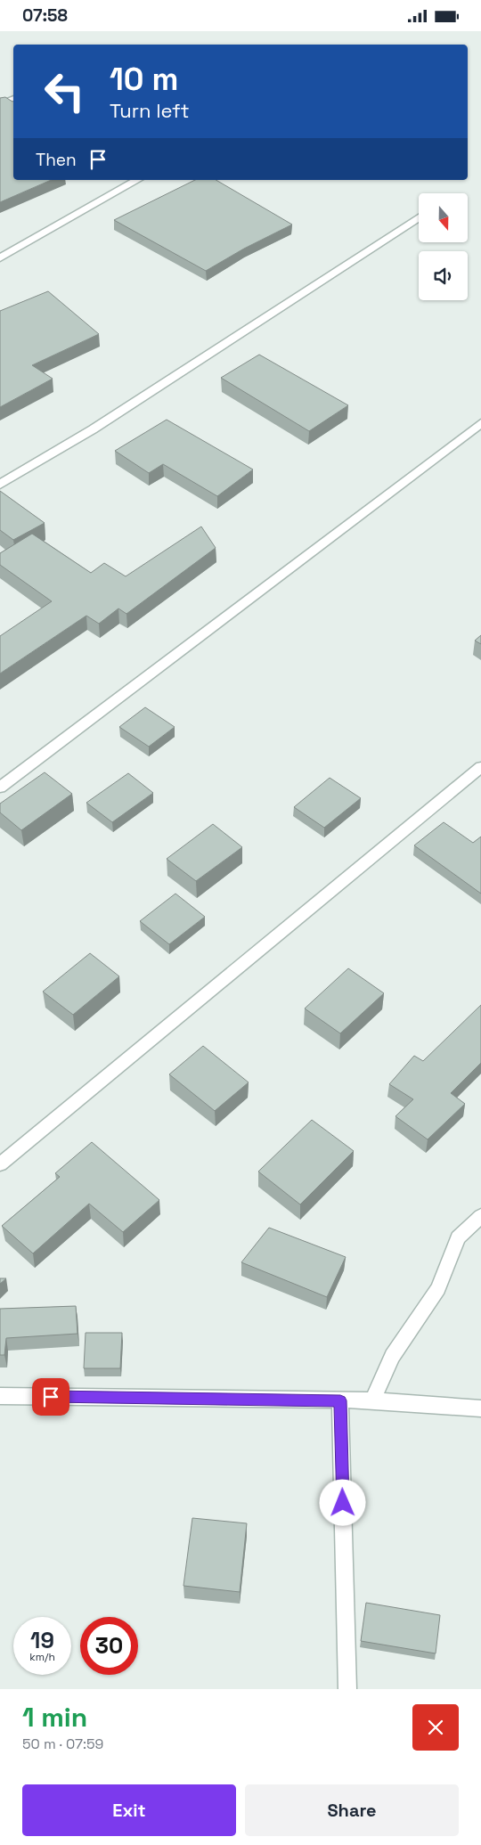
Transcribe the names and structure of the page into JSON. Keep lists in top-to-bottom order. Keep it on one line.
{"north":"bottom","page":{"status":"07:58","turn":["10 m","Turn left"],"then":"Then","speed":"19 km/h","limit":"30","heading":["1 min","50 m · 07:59"],"buttons":["Exit","Share"]}}
